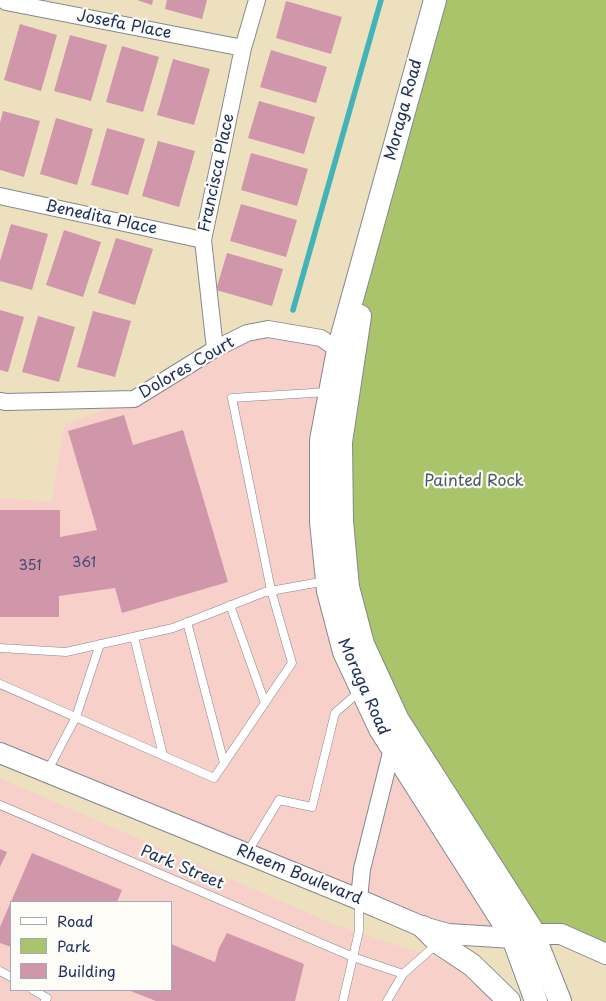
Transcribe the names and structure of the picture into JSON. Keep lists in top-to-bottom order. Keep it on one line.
{"streets":{"main road":["Moraga Road"],"street":["Josefa Place","Francisca Place","Benedita Place","Dolores Court","Rheem Boulevard"],"lane":["Park Street"]},"crossings":[["Josefa Place","Francisca Place"],["Moraga Road","Dolores Court"],["Moraga Road","Rheem Boulevard"],["Francisca Place","Benedita Place"],["Francisca Place","Dolores Court"]],"parks":["Painted Rock"],"house_numbers":["361","351"],"legend":["Road","Park","Building"]}
